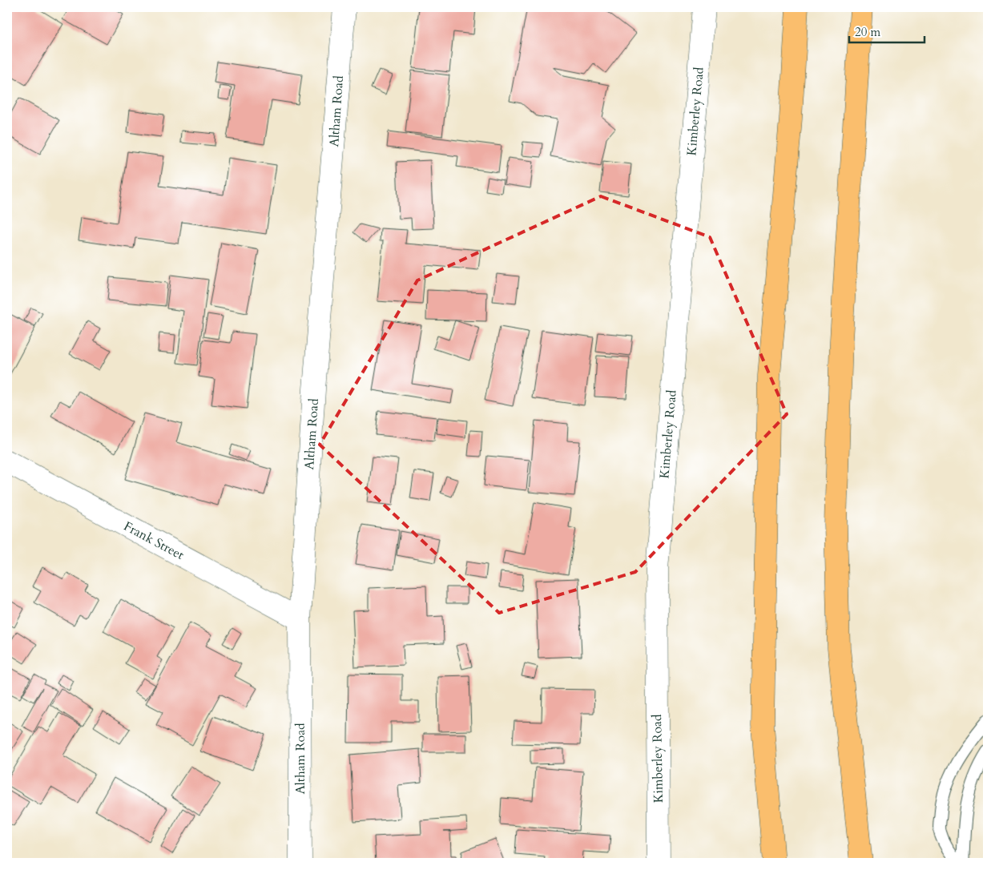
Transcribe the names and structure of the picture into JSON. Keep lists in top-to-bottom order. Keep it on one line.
{"streets":{"street":["Altham Road","Kimberley Road","Frank Street"]},"crossings":[["Altham Road","Frank Street"]],"scale_bar":"20 m"}
